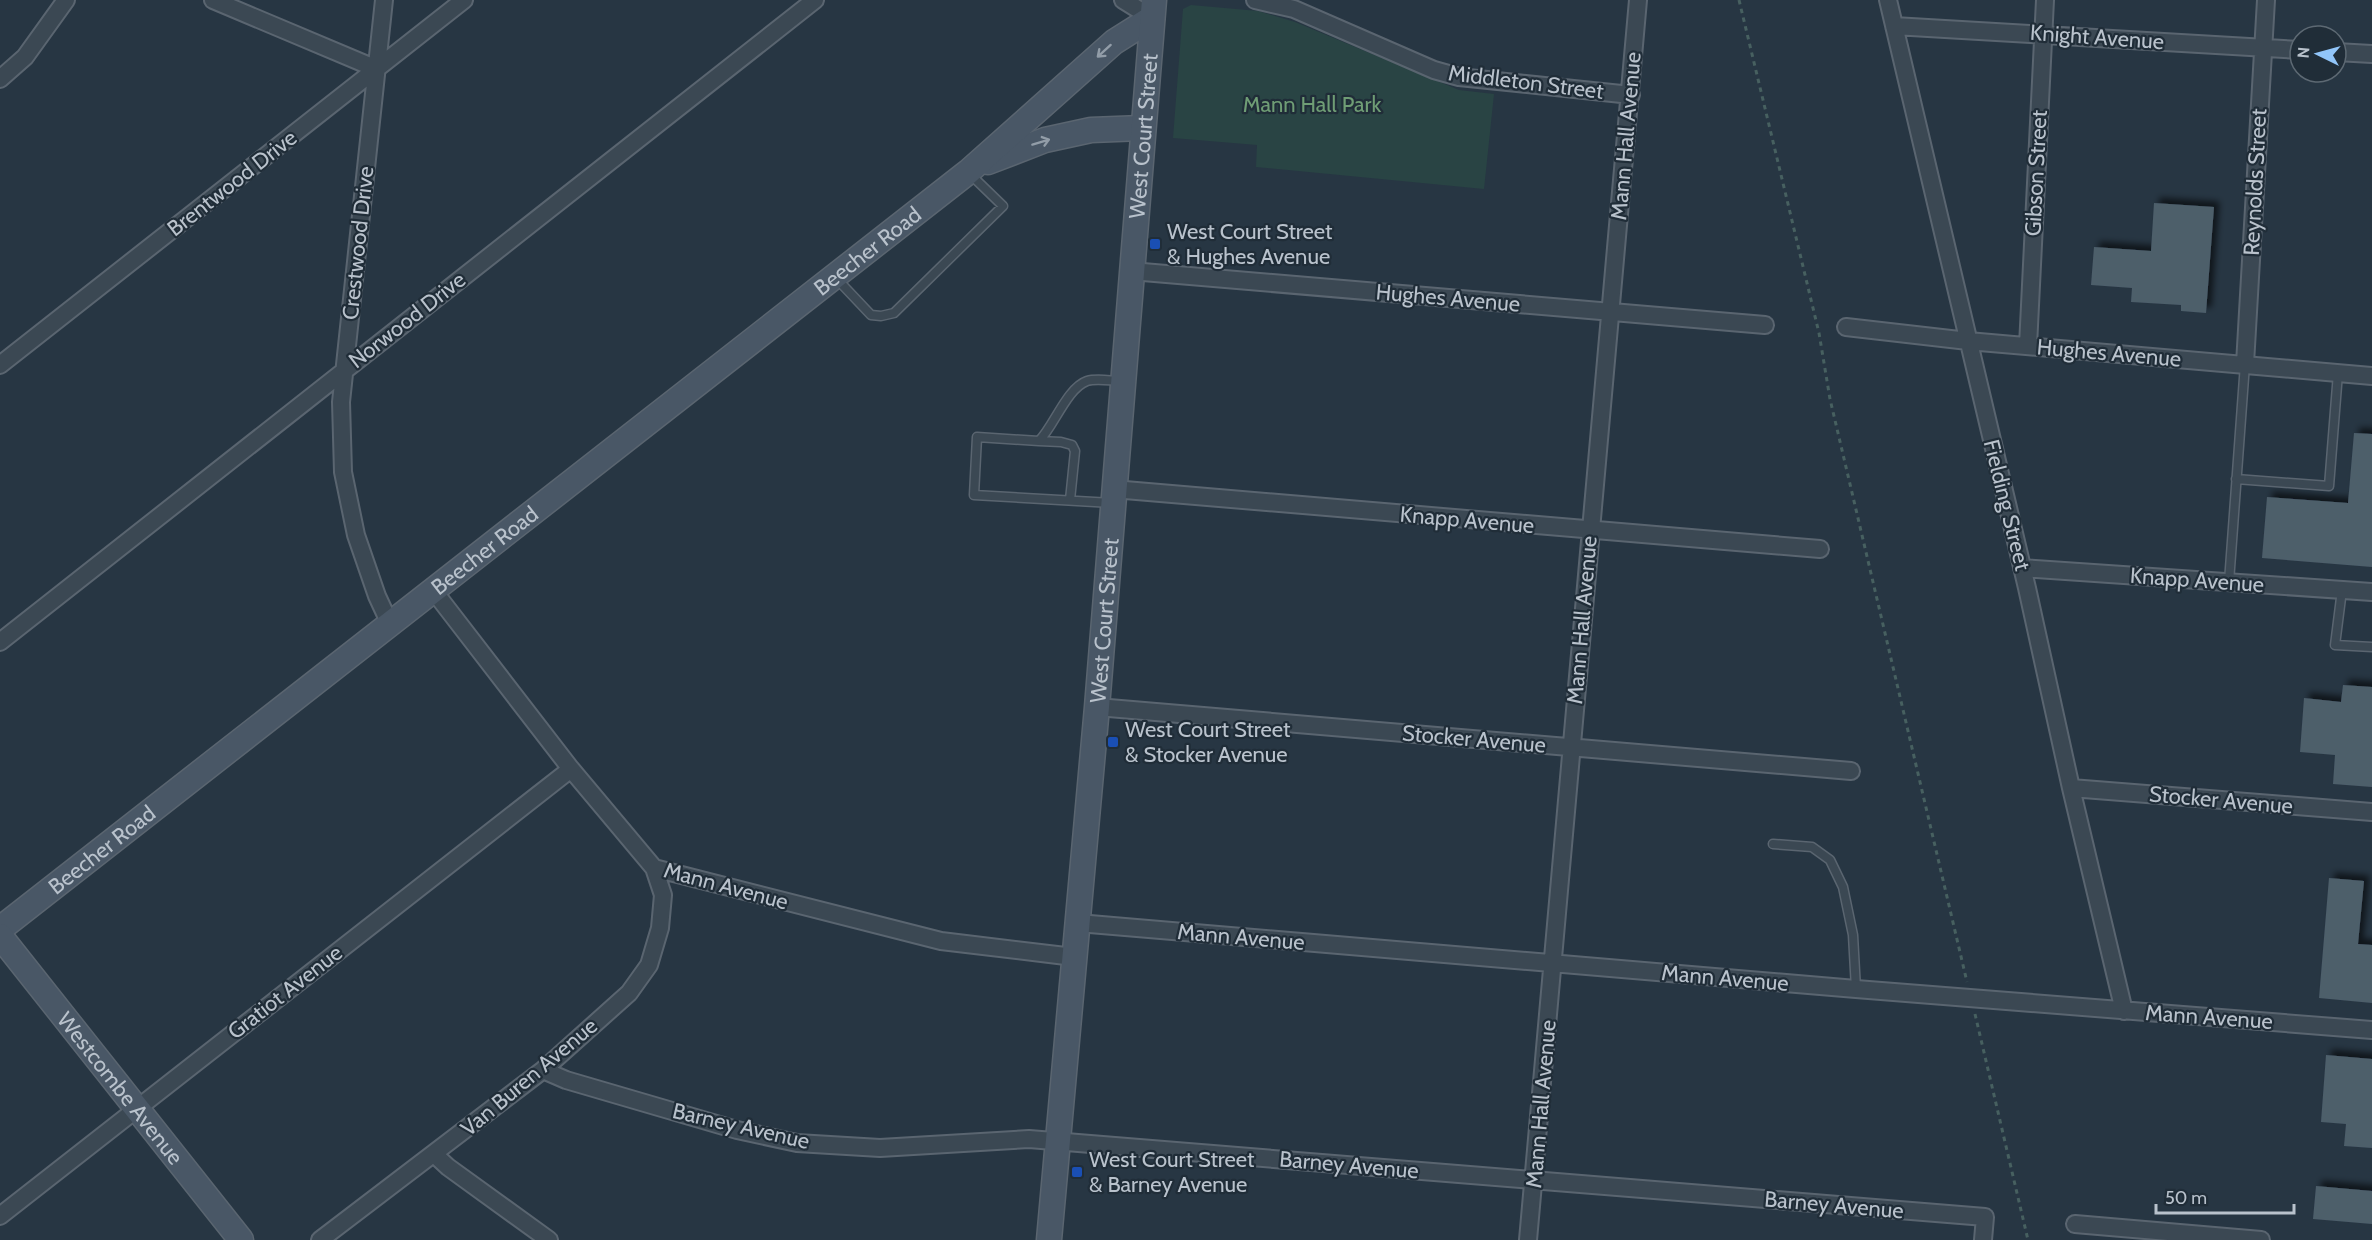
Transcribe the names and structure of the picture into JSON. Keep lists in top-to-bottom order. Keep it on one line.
{"streets":{"street":["Knight Avenue","Middleton Street","West Court Street","Mann Hall Avenue","Gibson Street","Reynolds Street","Brentwood Drive","Crestwood Drive","Beecher Road","Hughes Avenue","Norwood Drive","Fielding Street","Knapp Avenue","Stocker Avenue","Mann Avenue","Gratiot Avenue","Van Buren Avenue","Westcombe Avenue","Barney Avenue"]},"crossings":[["Knight Avenue","Gibson Street"],["Knight Avenue","Reynolds Street"],["Knight Avenue","Fielding Street"],["Middleton Street","Mann Hall Avenue"],["West Court Street","Beecher Road"],["West Court Street","Hughes Avenue"],["West Court Street","Knapp Avenue"],["West Court Street","Stocker Avenue"],["West Court Street","Mann Avenue"],["West Court Street","Barney Avenue"],["Mann Hall Avenue","Hughes Avenue"],["Mann Hall Avenue","Knapp Avenue"],["Mann Hall Avenue","Stocker Avenue"],["Mann Hall Avenue","Mann Avenue"],["Mann Hall Avenue","Barney Avenue"],["Gibson Street","Hughes Avenue"],["Reynolds Street","Hughes Avenue"],["Brentwood Drive","Crestwood Drive"],["Crestwood Drive","Beecher Road"],["Crestwood Drive","Norwood Drive"],["Beecher Road","Mann Avenue"],["Hughes Avenue","Fielding Street"],["Fielding Street","Knapp Avenue"],["Fielding Street","Stocker Avenue"],["Fielding Street","Mann Avenue"],["Mann Avenue","Gratiot Avenue"],["Mann Avenue","Van Buren Avenue"],["Gratiot Avenue","Westcombe Avenue"],["Van Buren Avenue","Barney Avenue"]],"parks":["Mann Hall Park"],"places":{"transit":["West Court Street & Hughes Avenue","West Court Street & Stocker Avenue","West Court Street & Barney Avenue"]},"scale_bar":"50 m","north":"left"}
